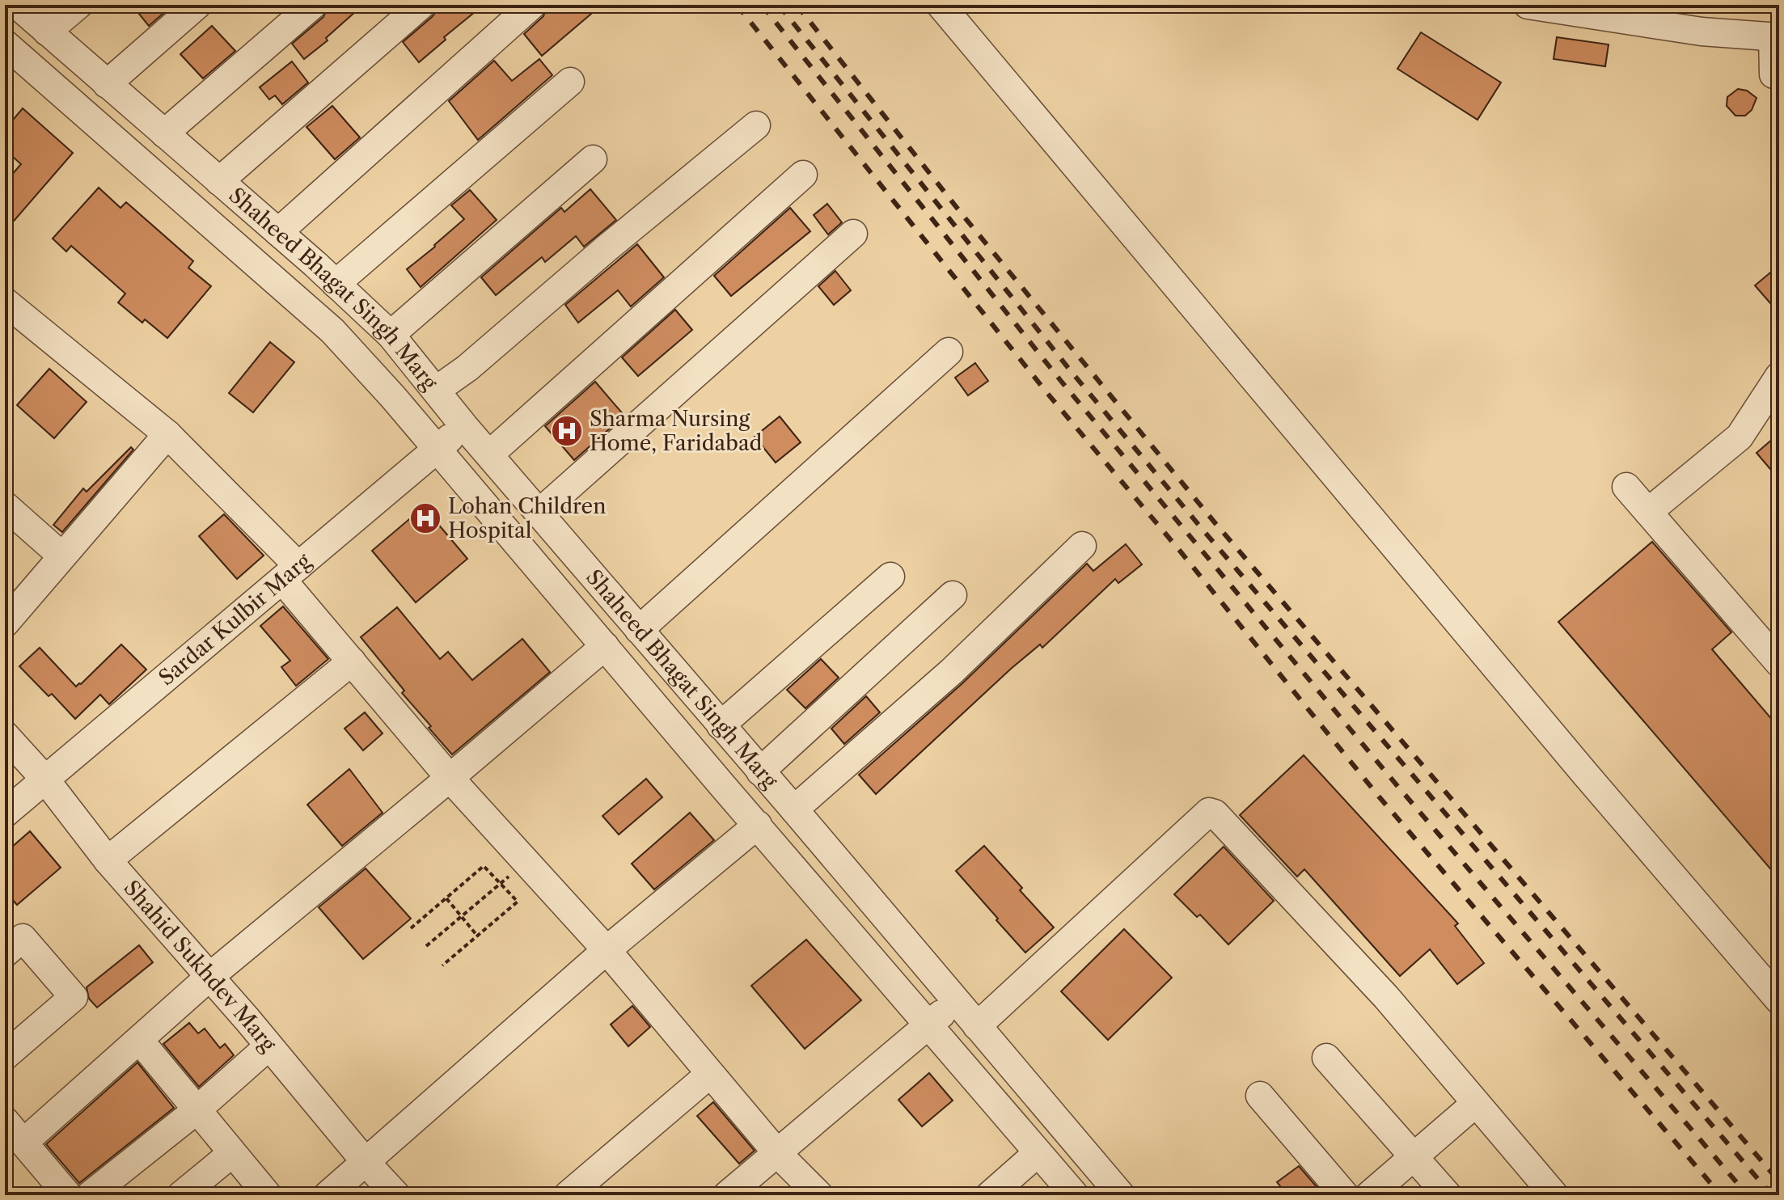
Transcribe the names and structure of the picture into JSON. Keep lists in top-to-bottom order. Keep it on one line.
{"streets":{"street":["Shaheed Bhagat Singh Marg","Sardar Kulbir Marg","Shahid Sukhdev Marg"]},"crossings":[["Shaheed Bhagat Singh Marg","Sardar Kulbir Marg"],["Sardar Kulbir Marg","Shahid Sukhdev Marg"]],"places":{"hospital":["Sharma Nursing Home, Faridabad","Lohan Children Hospital"]}}
